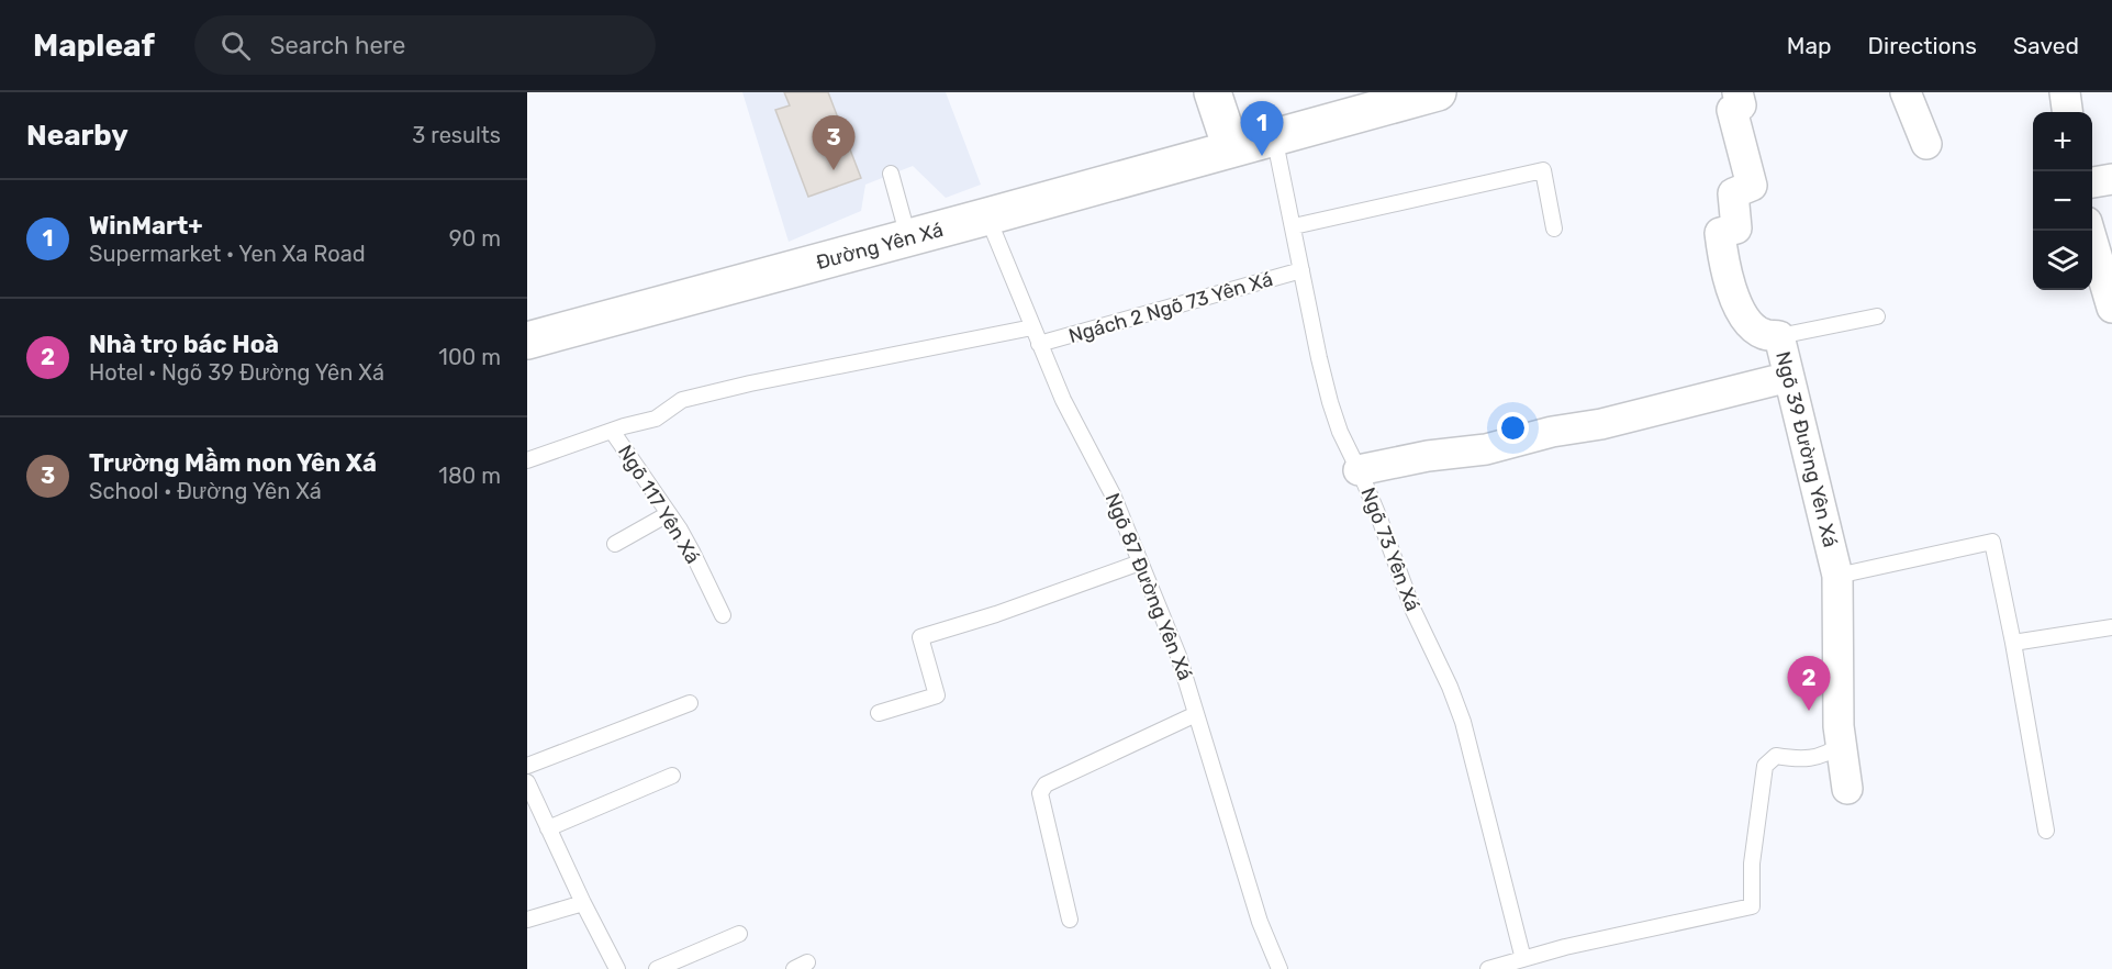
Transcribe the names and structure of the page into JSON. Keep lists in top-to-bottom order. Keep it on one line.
{"streets":{"street":["Đường Yên Xá","Ngõ 39 Đường Yên Xá"],"lane":["Ngách 2 Ngõ 73 Yên Xá","Ngõ 117 Yên Xá","Ngõ 73 Yên Xá","Ngõ 87 Đường Yên Xá"]},"crossings":[["Đường Yên Xá","Ngõ 73 Yên Xá"],["Đường Yên Xá","Ngõ 87 Đường Yên Xá"],["Ngách 2 Ngõ 73 Yên Xá","Ngõ 73 Yên Xá"],["Ngách 2 Ngõ 73 Yên Xá","Ngõ 87 Đường Yên Xá"]],"page":{"header":"Mapleaf","search":"Search here","nav":["Map","Directions","Saved"],"heading":["Nearby","3 results"],"pins":["1","3","2"],"map_buttons":["+","−"],"list":[{"mark":"1","name":"WinMart+","note":"Supermarket · Yen Xa Road","value":"90 m"},{"mark":"2","name":"Nhà trọ bác Hoà","note":"Hotel · Ngõ 39 Đường Yên Xá","value":"100 m"},{"mark":"3","name":"Trường Mầm non Yên Xá","note":"School · Đường Yên Xá","value":"180 m"}]}}
